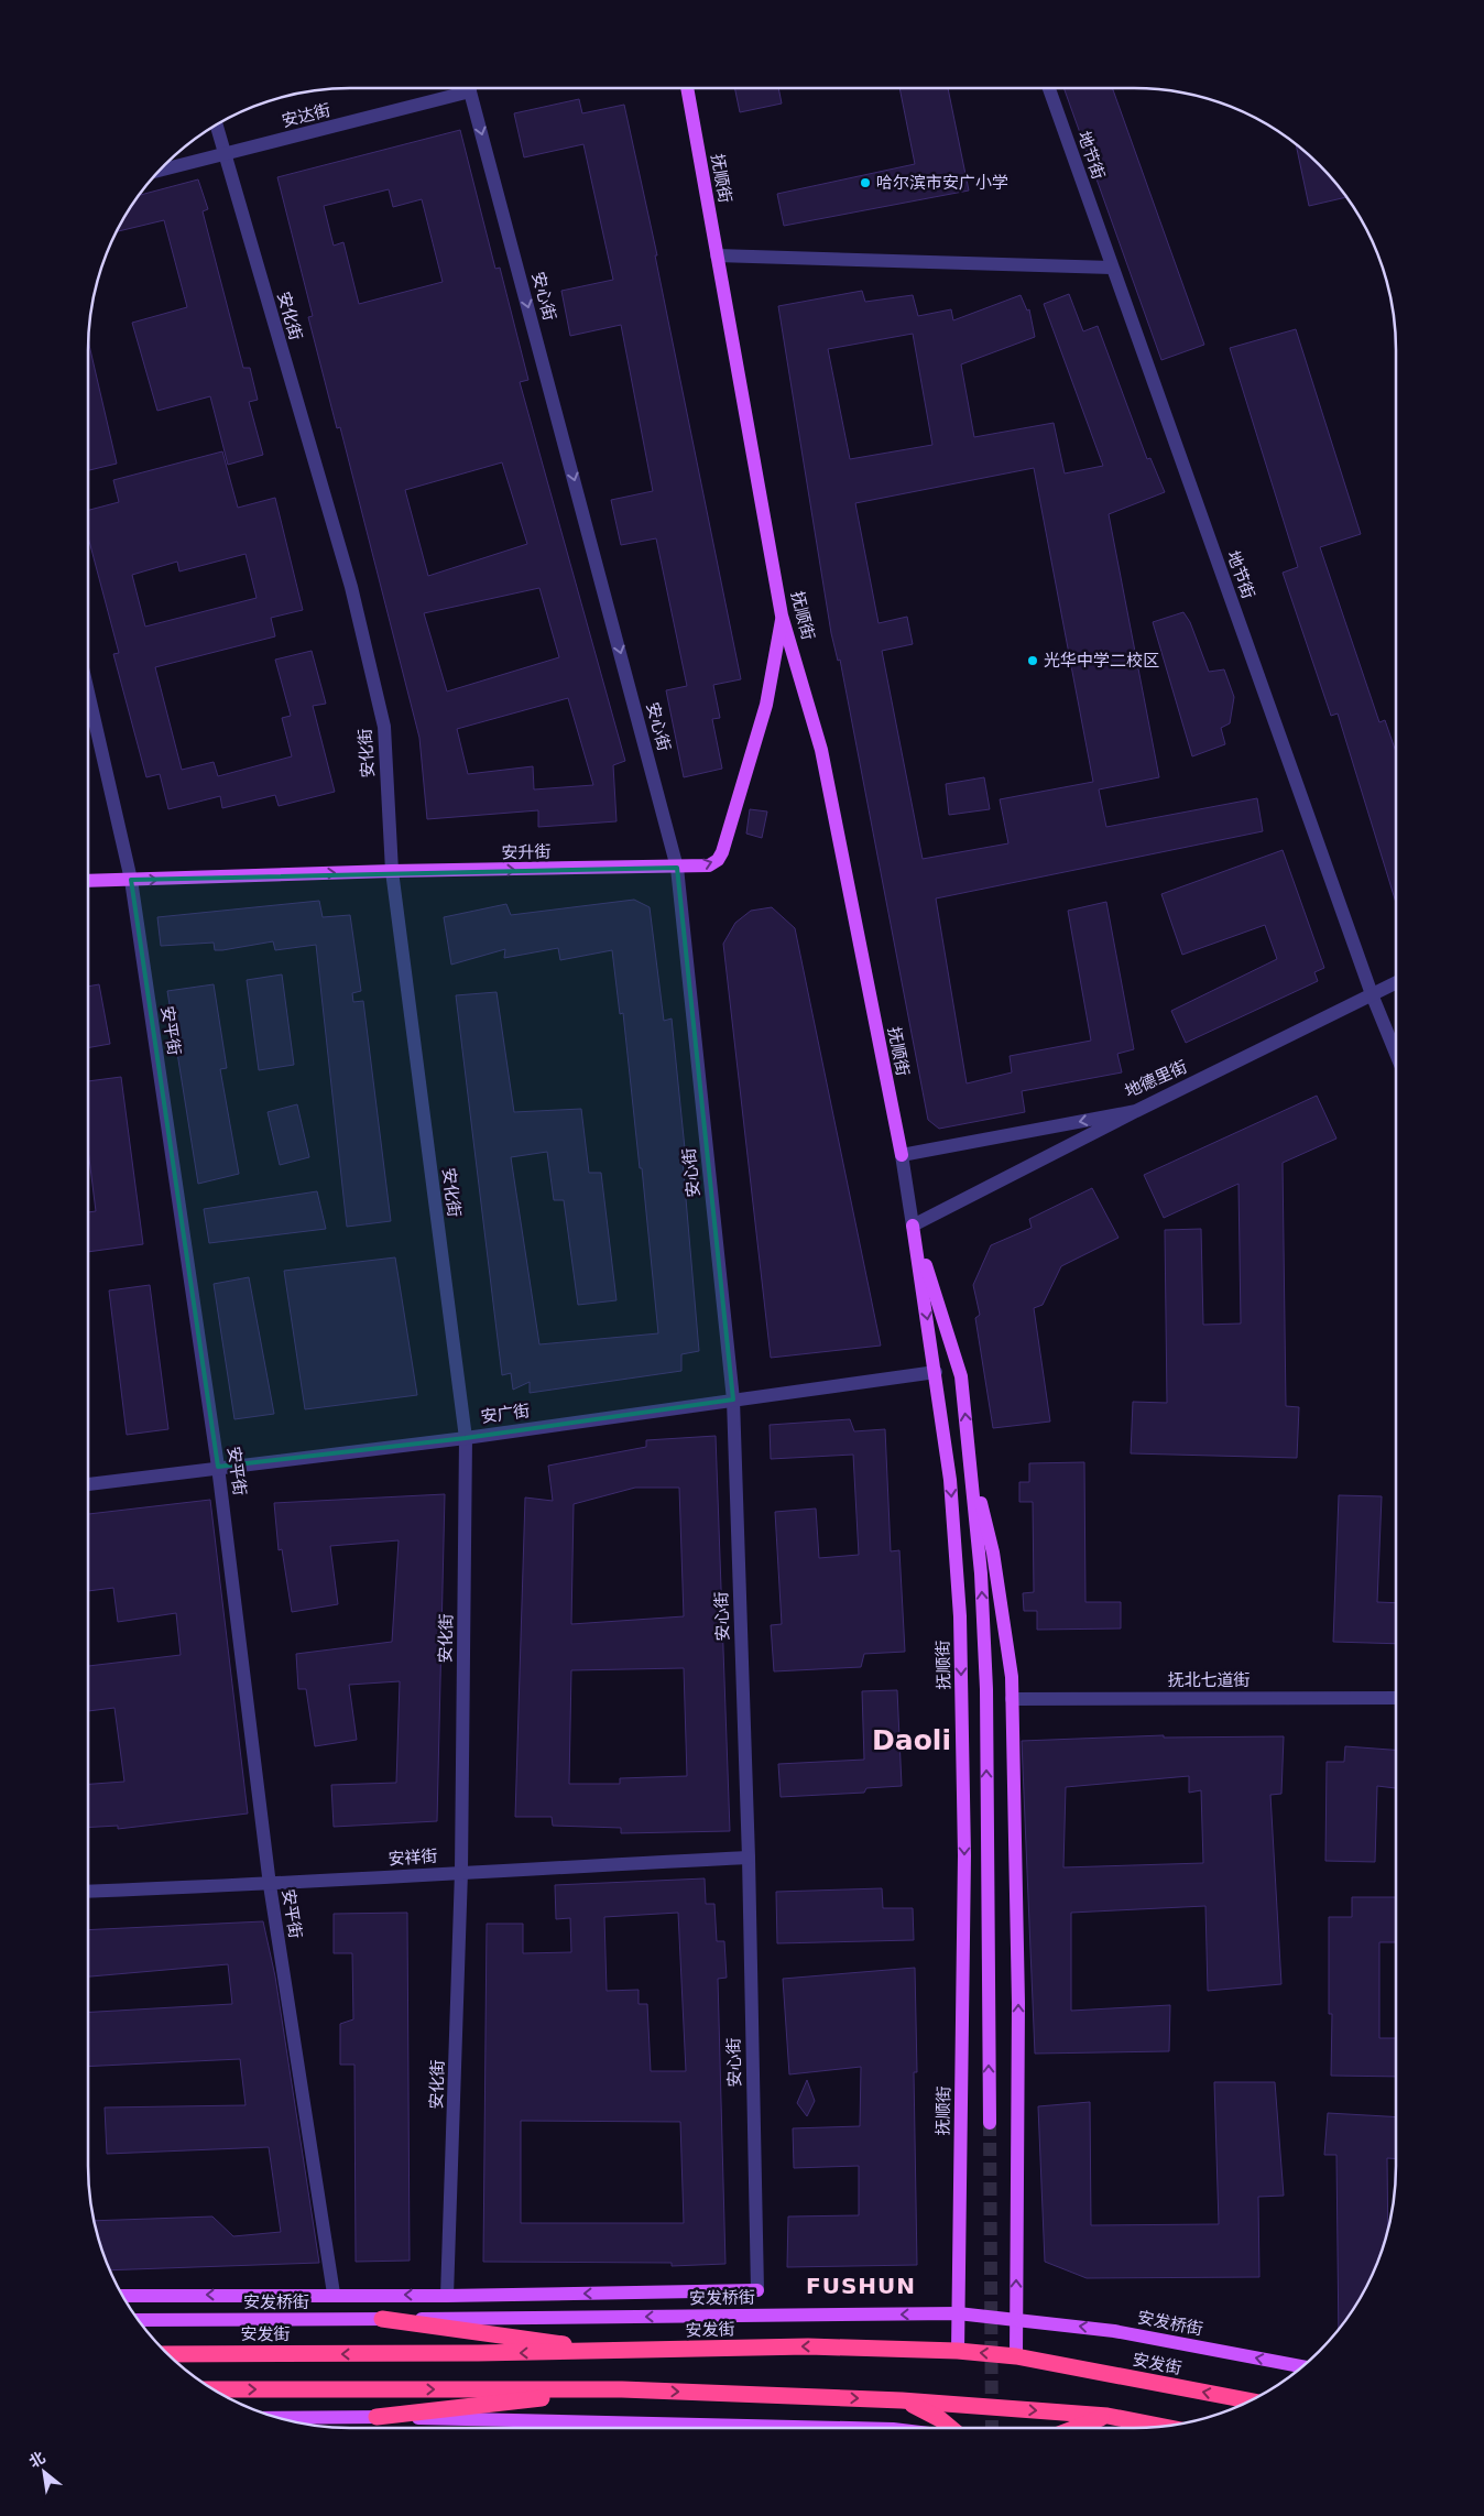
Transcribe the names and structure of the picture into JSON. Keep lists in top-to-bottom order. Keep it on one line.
{"streets":{"highway":["安发街"],"main road":["抚顺街","安升街","安发桥街"],"street":["安达街","地节街","安心街","安化街","安平街","地德里街","安广街","抚北七道街","安祥街"]},"crossings":[["安达街","安化街"],["地节街","地德里街"],["抚顺街","安升街"],["抚顺街","地德里街"],["抚顺街","安广街"],["抚顺街","安发桥街"],["抚顺街","安发街"],["安心街","安升街"],["安心街","安广街"],["安心街","安祥街"],["安化街","安升街"],["安化街","安广街"],["安化街","安祥街"],["安升街","安平街"],["安平街","安广街"],["安平街","安祥街"]],"one_way":["安心街","安升街"],"districts":["Daoli","FUSHUN"],"places":["哈尔滨市安广小学","光华中学二校区"],"north":"top left"}
